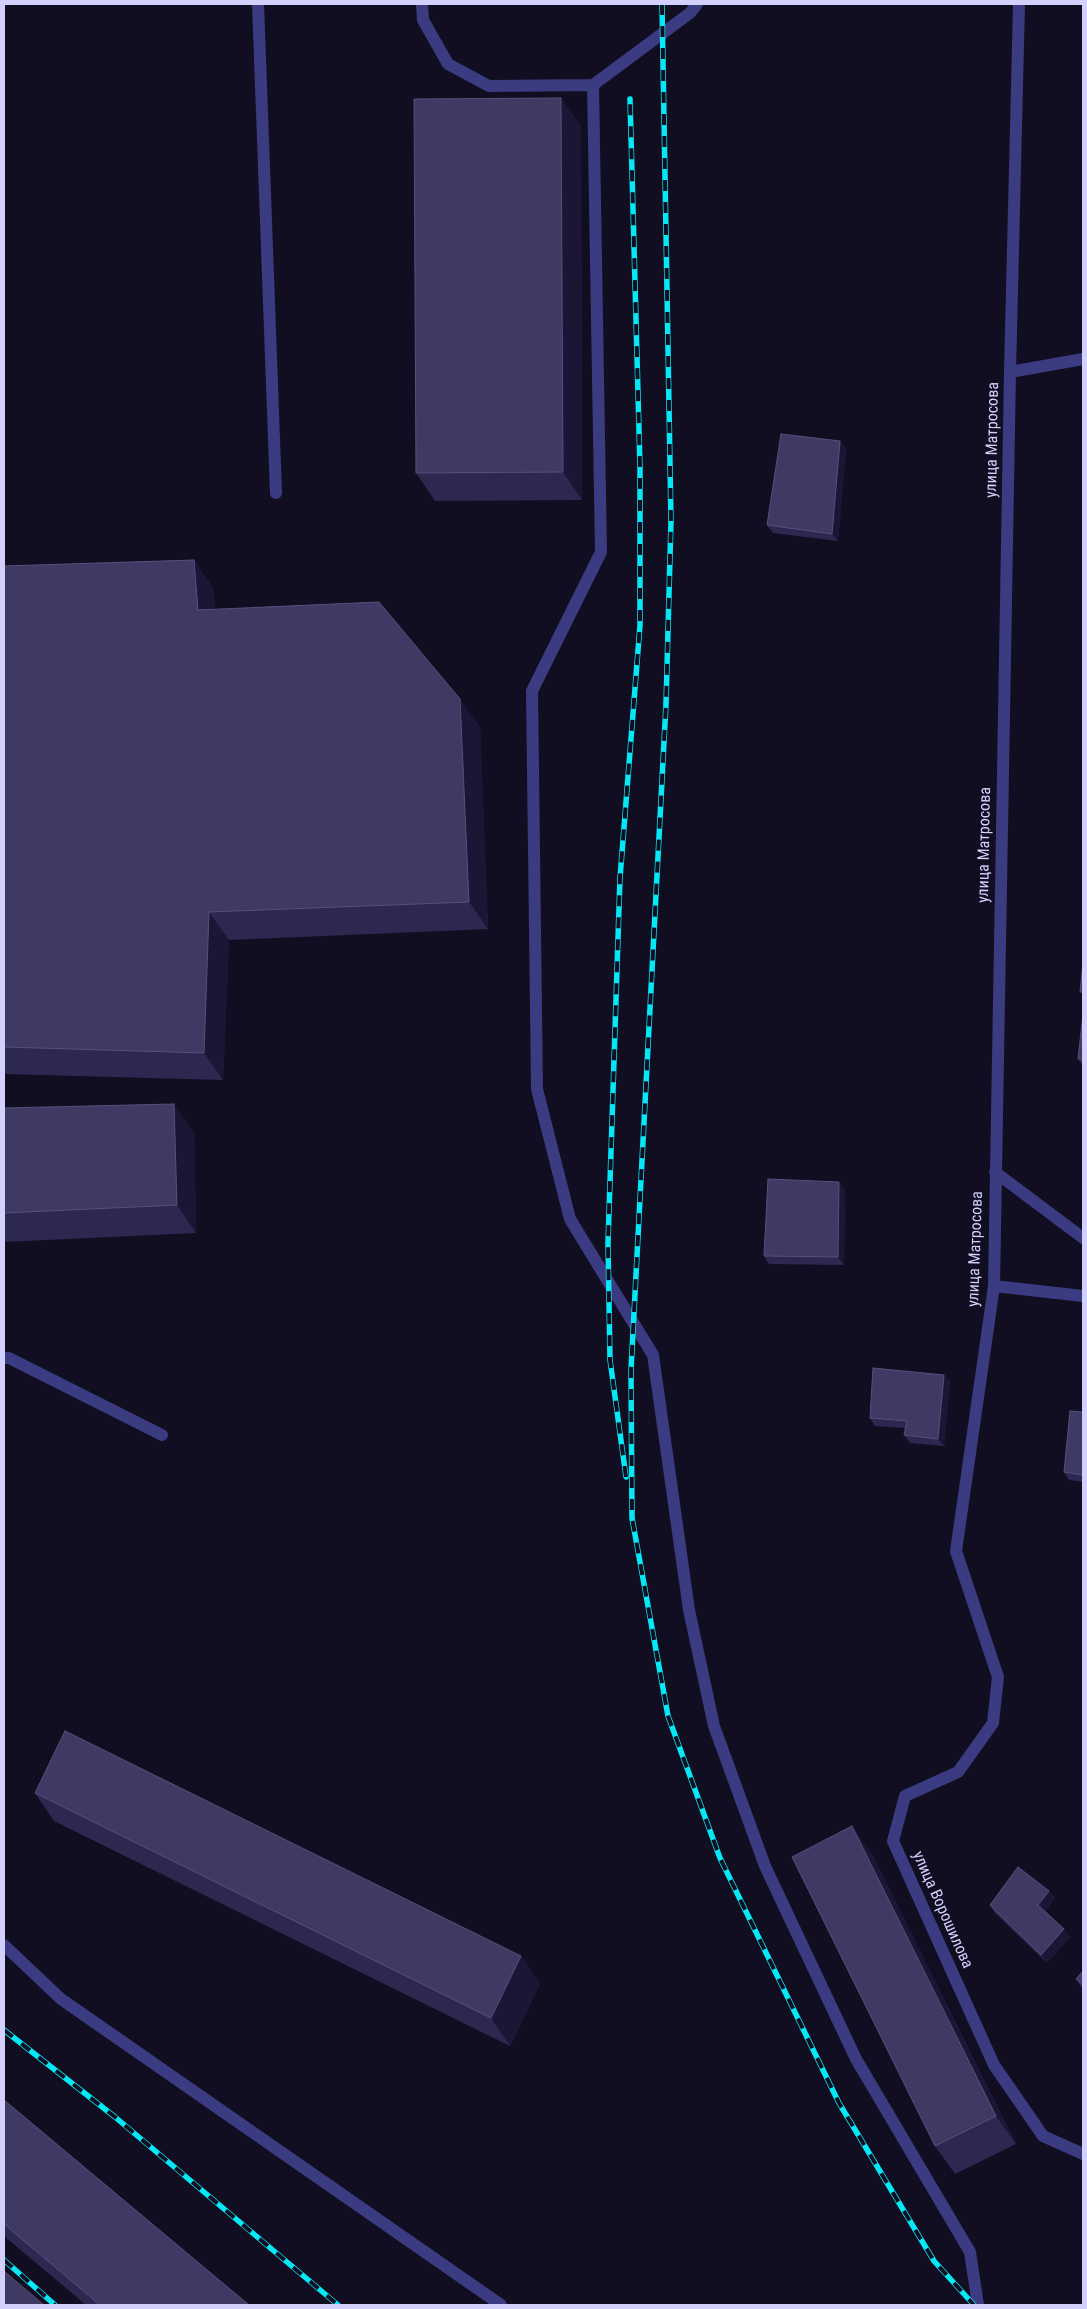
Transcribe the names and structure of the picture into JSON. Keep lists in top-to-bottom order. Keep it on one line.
{"streets":{"street":["улица Матросова","улица Ворошилова"]},"crossings":[["улица Матросова","улица Ворошилова"]]}
